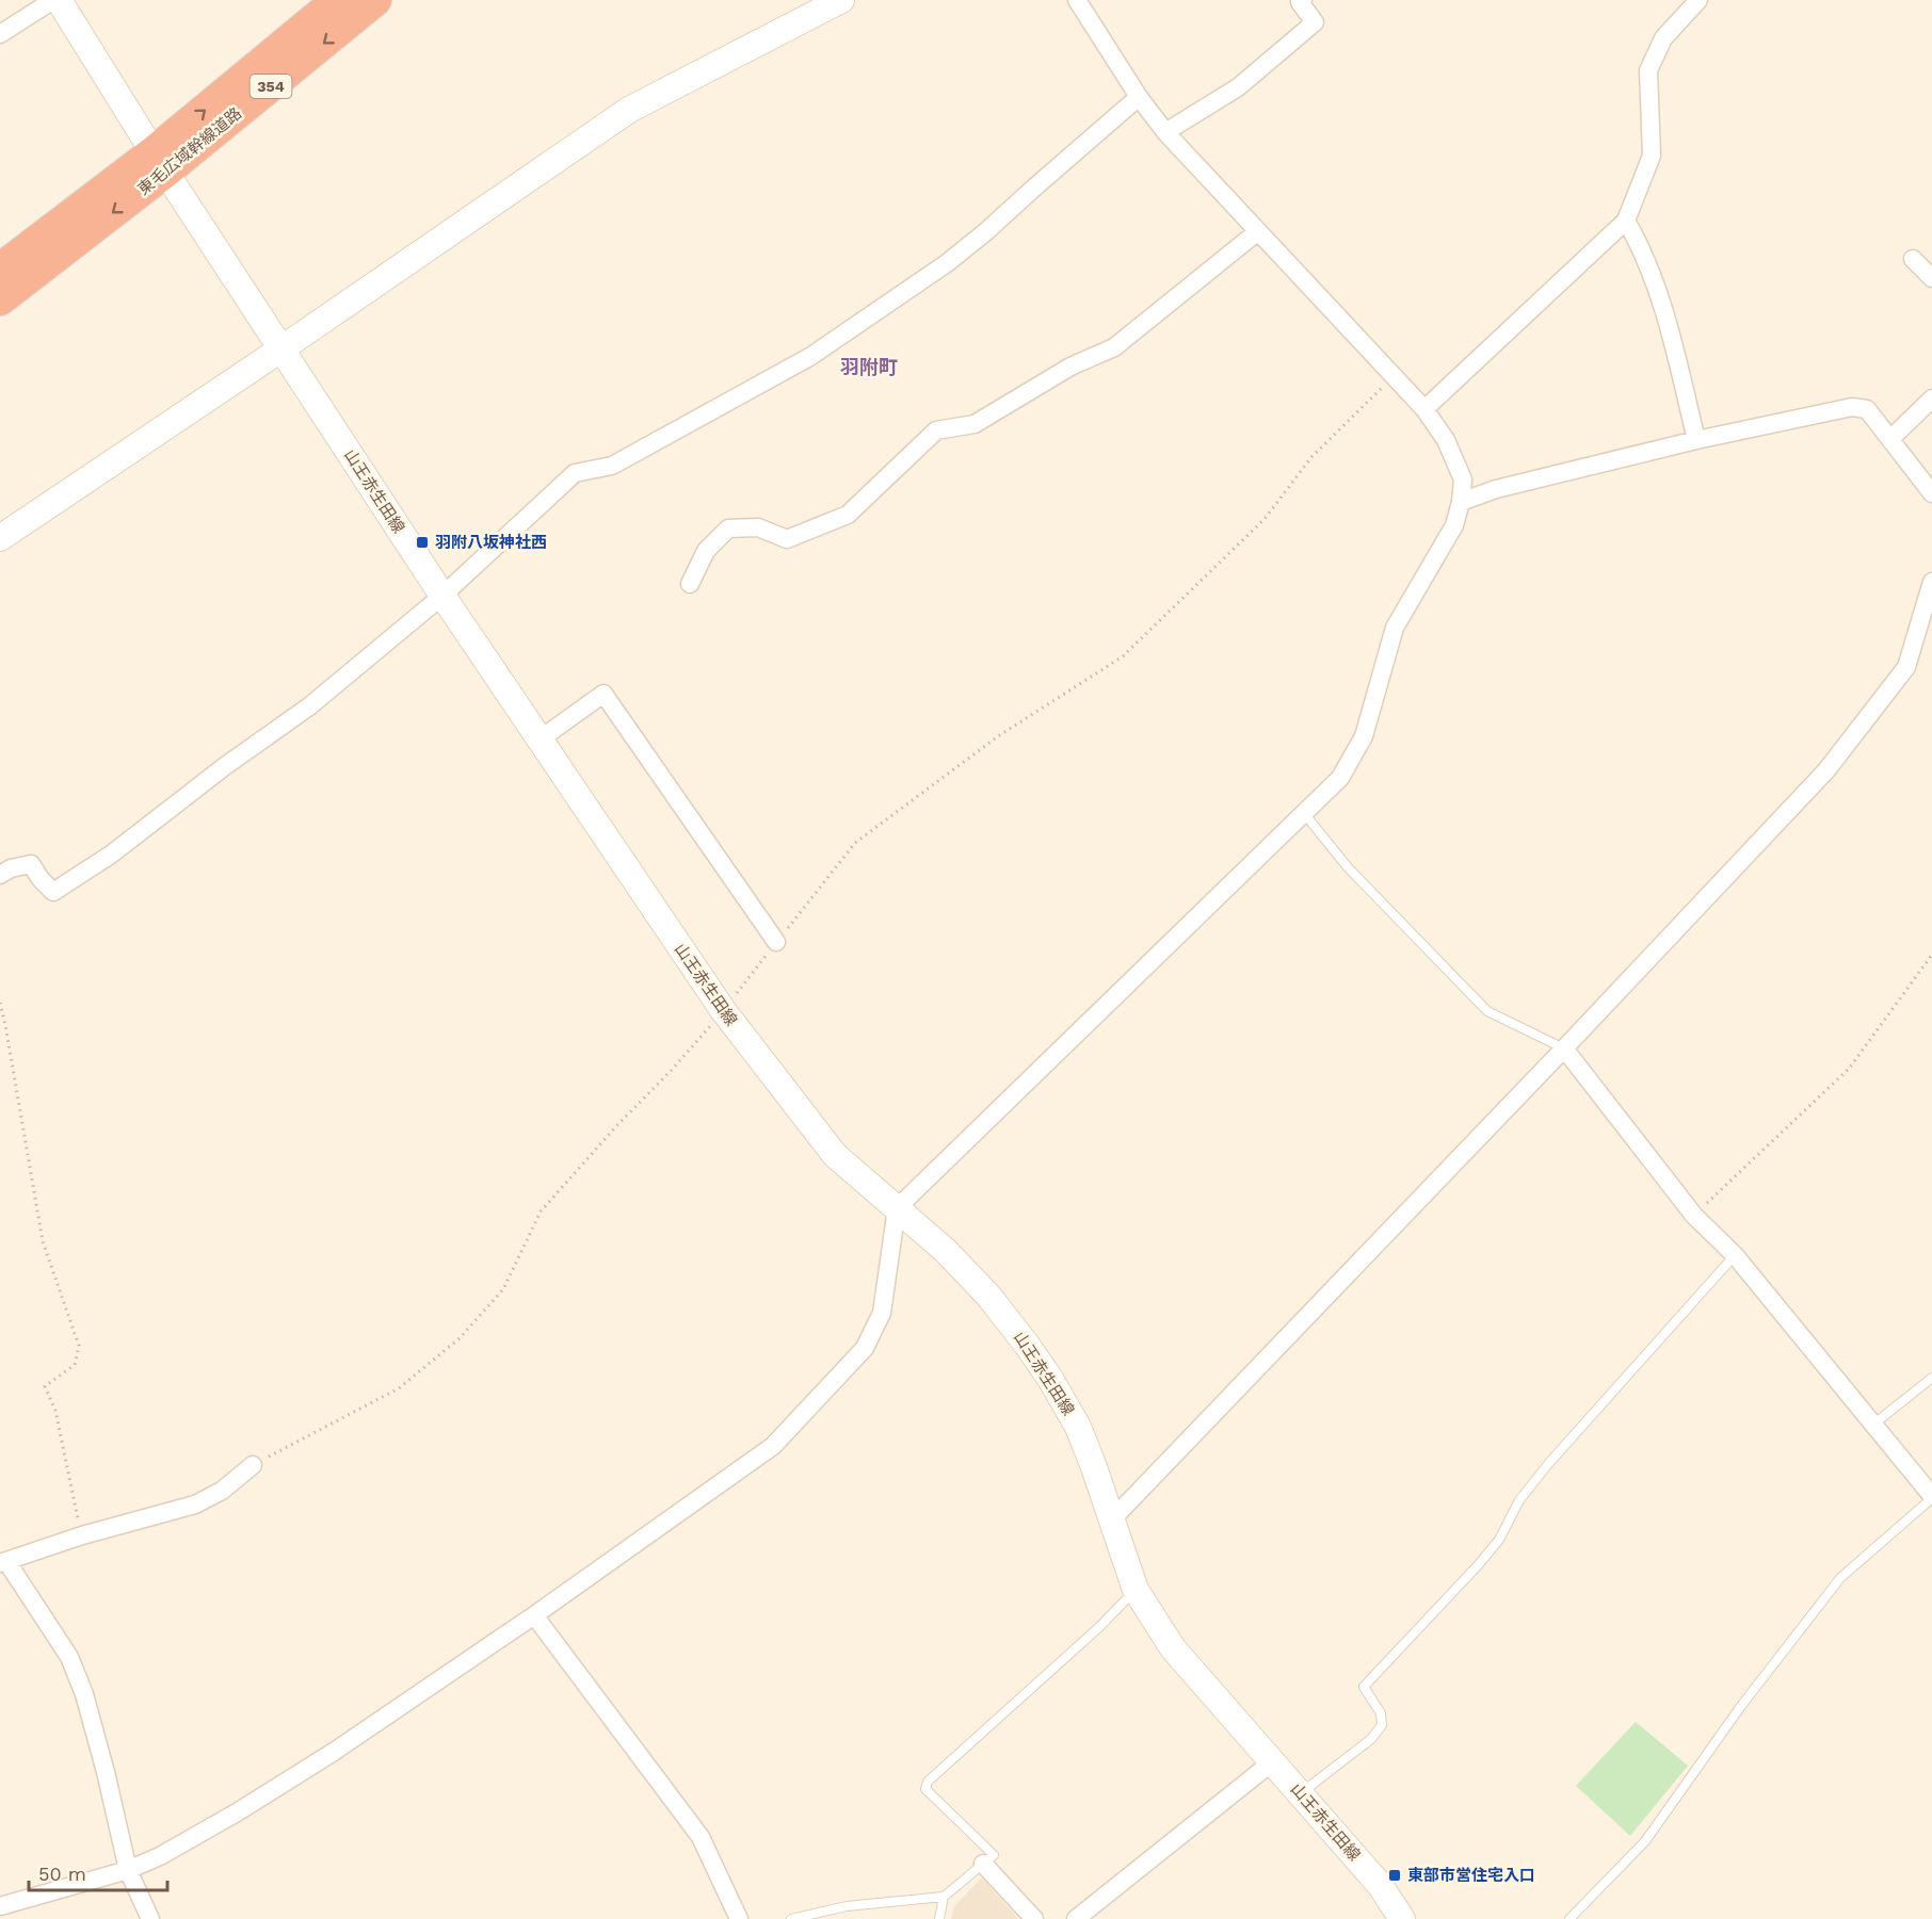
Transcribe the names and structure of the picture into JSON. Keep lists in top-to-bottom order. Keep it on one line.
{"streets":{"highway":["354","東毛広域幹線道路"],"main road":["山王赤生田線"]},"crossings":[["東毛広域幹線道路","山王赤生田線"]],"districts":["羽附町"],"places":{"transit":["羽附八坂神社西","東部市営住宅入口"]},"scale_bar":"50 m"}
